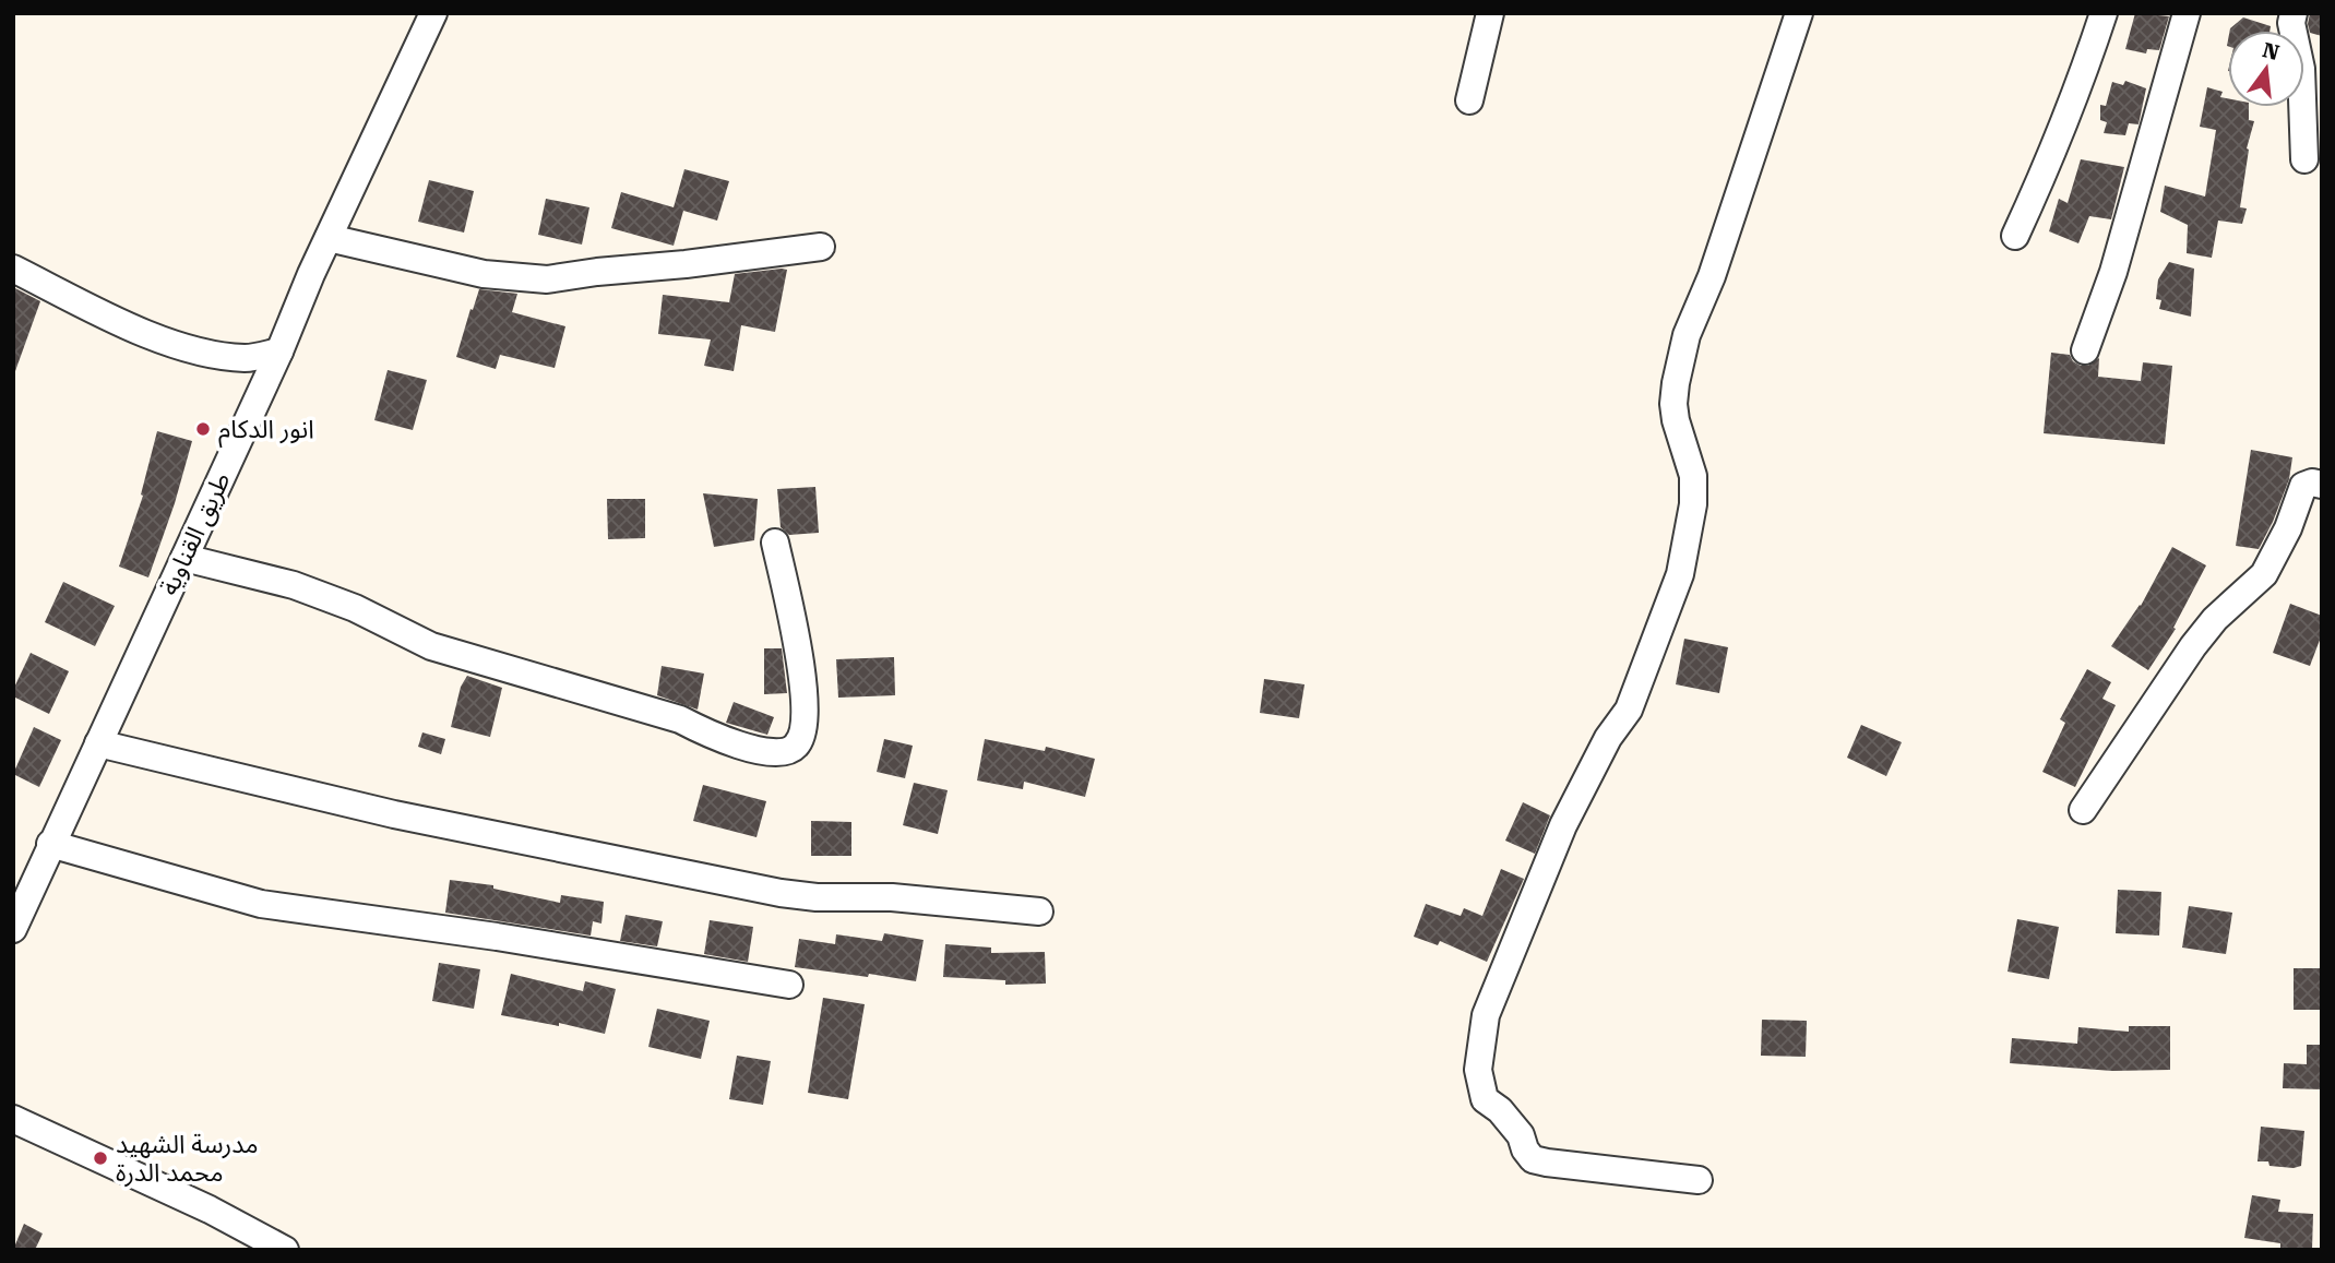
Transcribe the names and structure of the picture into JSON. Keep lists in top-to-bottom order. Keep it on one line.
{"streets":{"street":["طريق القناوية"]},"places":["انور الدكام","مدرسة الشهيد محمد الدرة"],"north":"top"}
